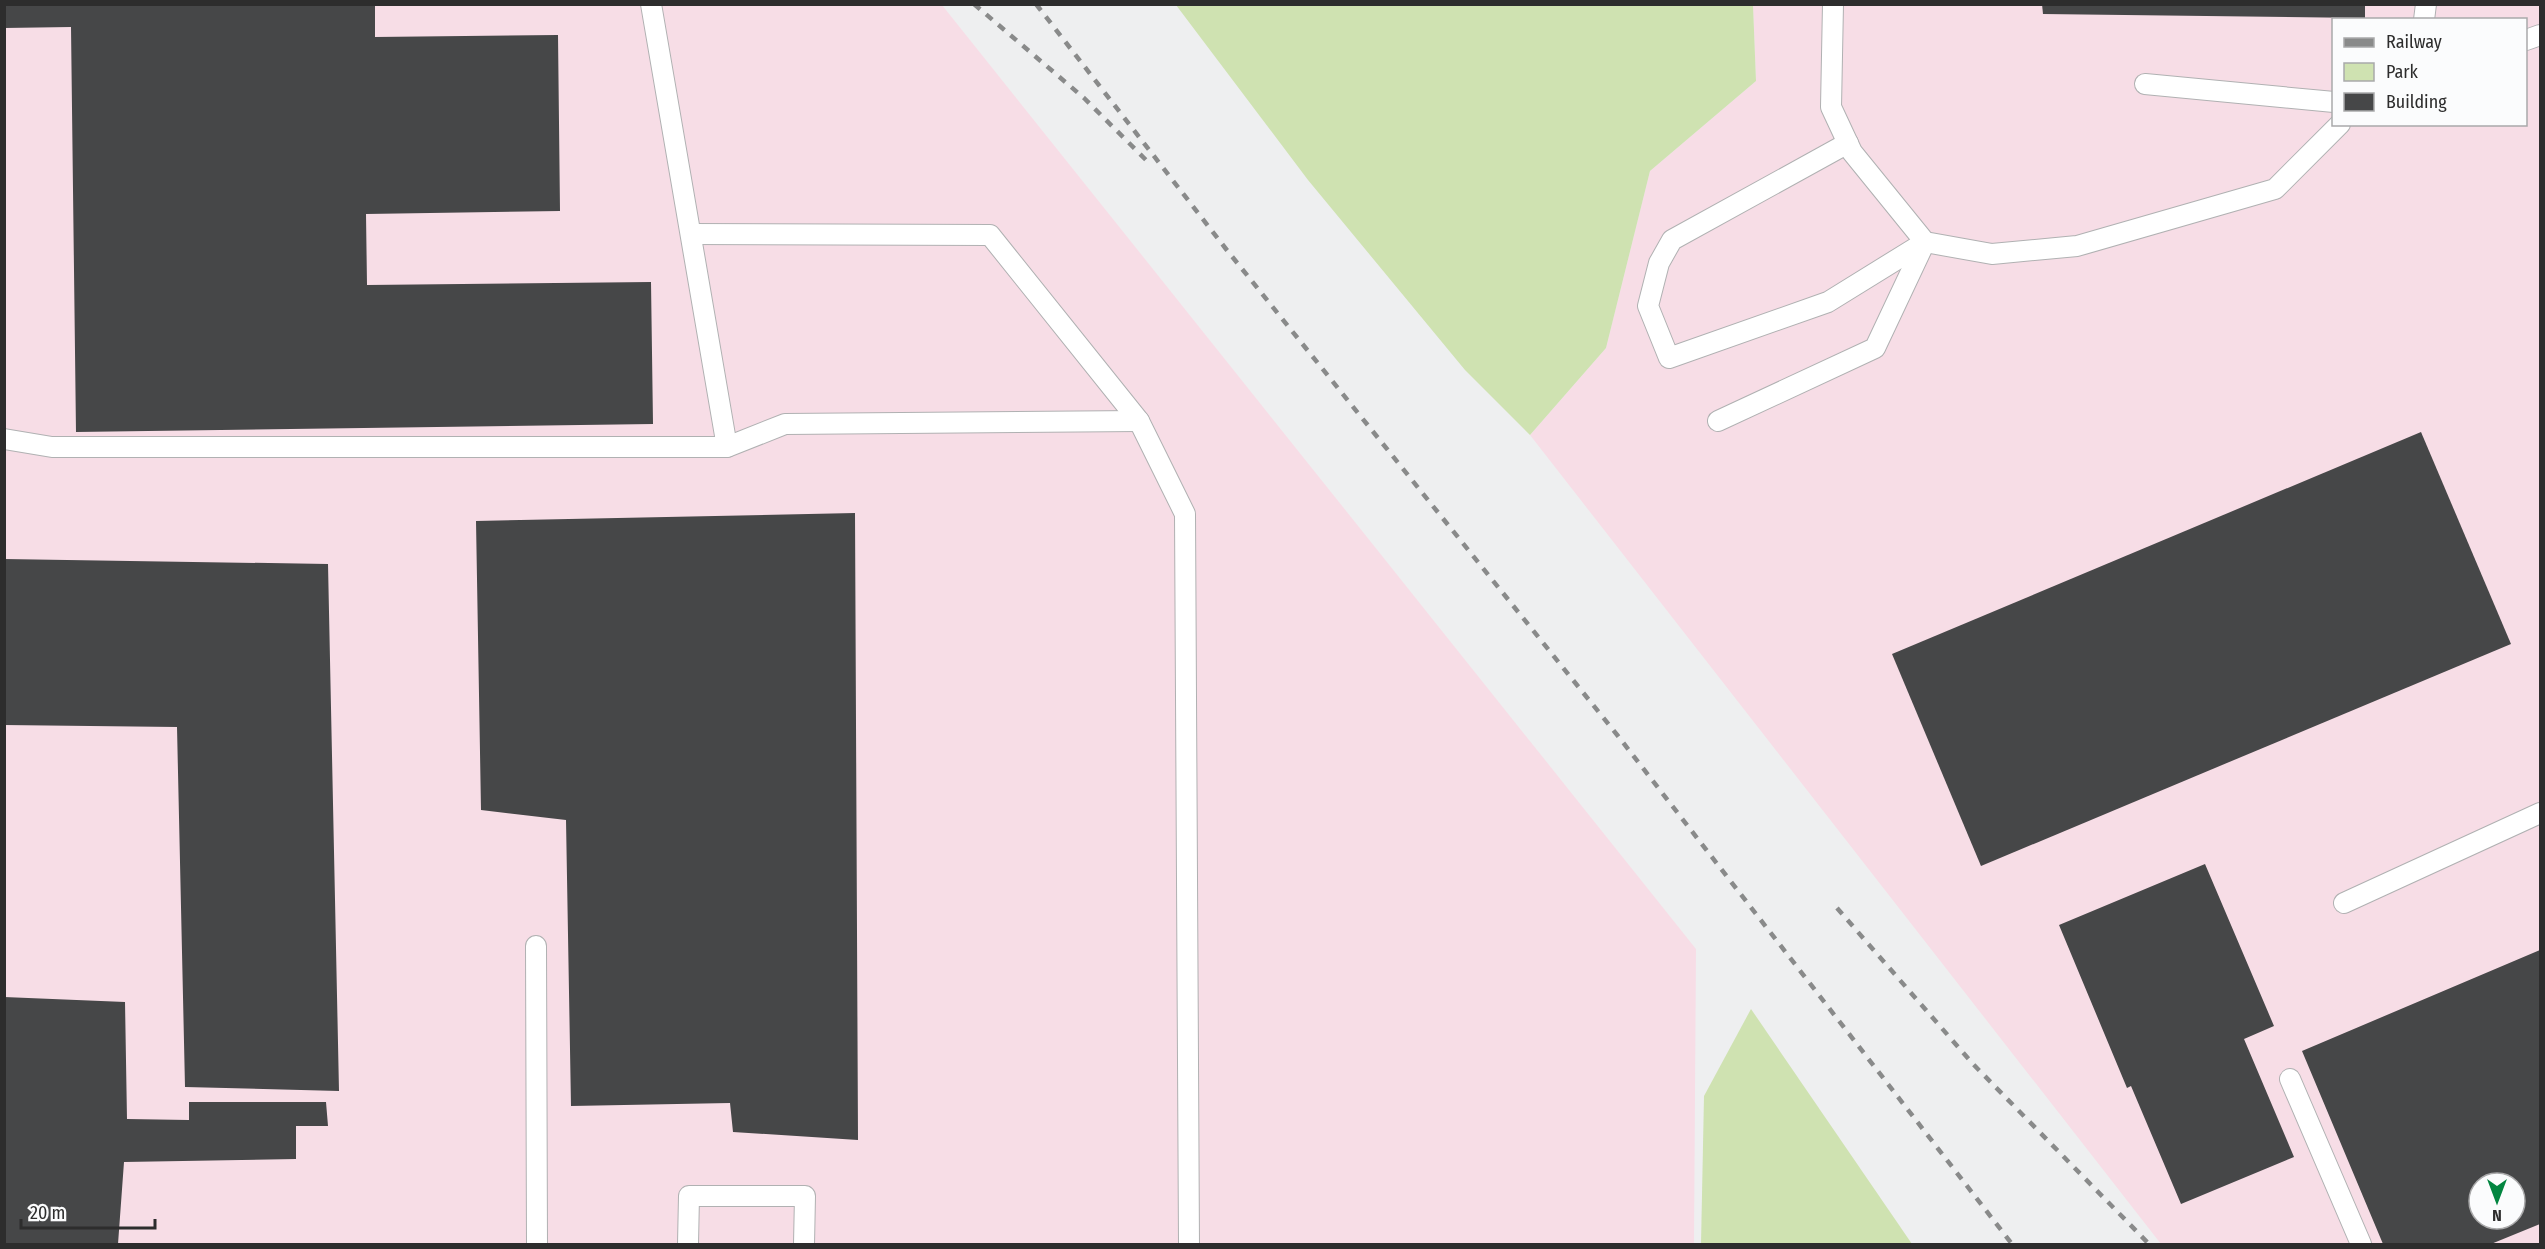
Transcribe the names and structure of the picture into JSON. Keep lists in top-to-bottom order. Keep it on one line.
{"legend":["Railway","Park","Building"],"scale_bar":"20 m","north":"bottom"}
